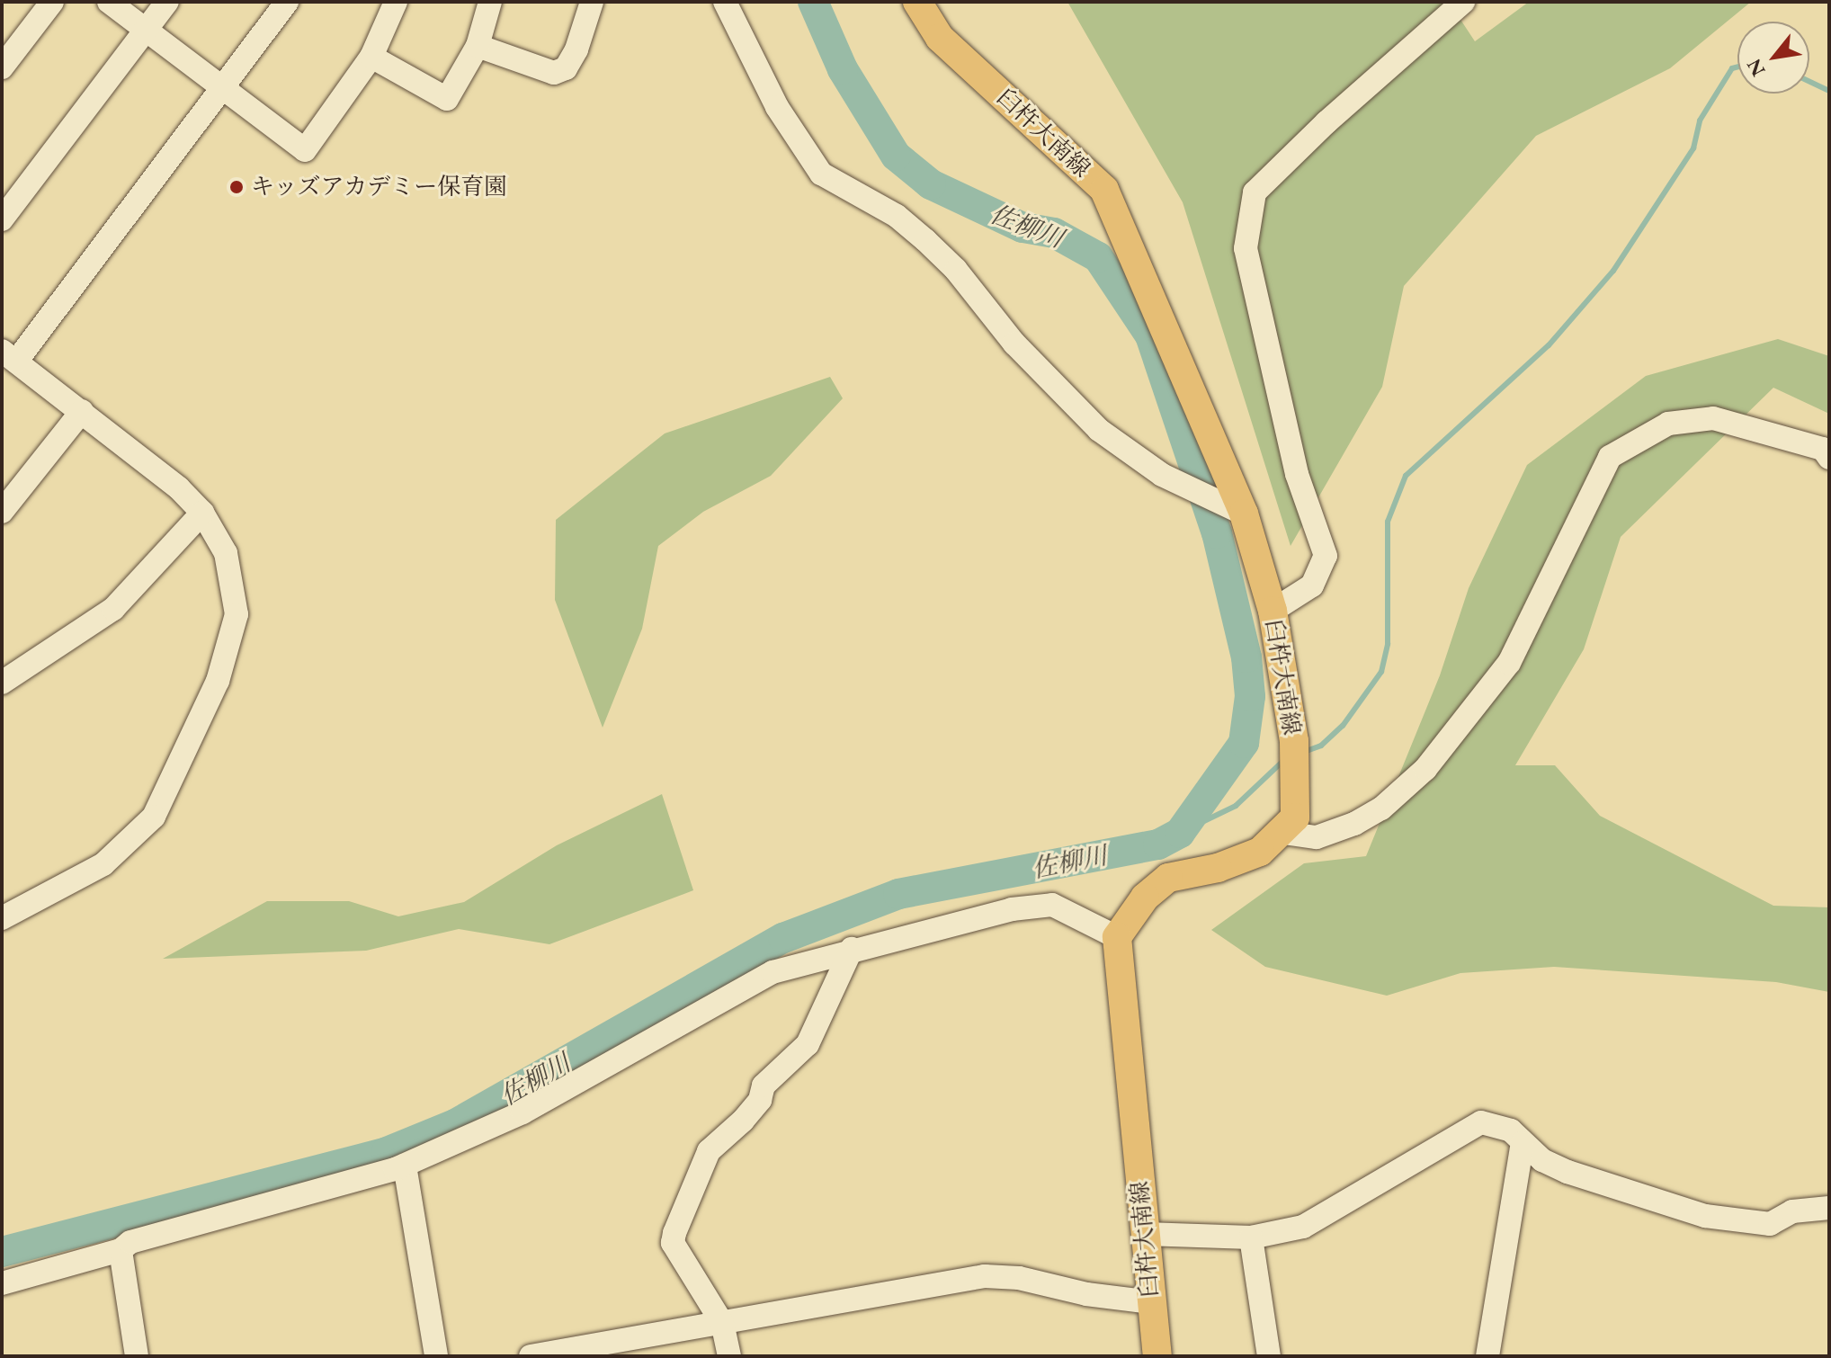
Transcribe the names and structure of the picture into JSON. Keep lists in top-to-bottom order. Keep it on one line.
{"streets":{"main road":["臼杵大南線"]},"water":["佐柳川"],"places":["キッズアカデミー保育園"],"north":"bottom left"}
